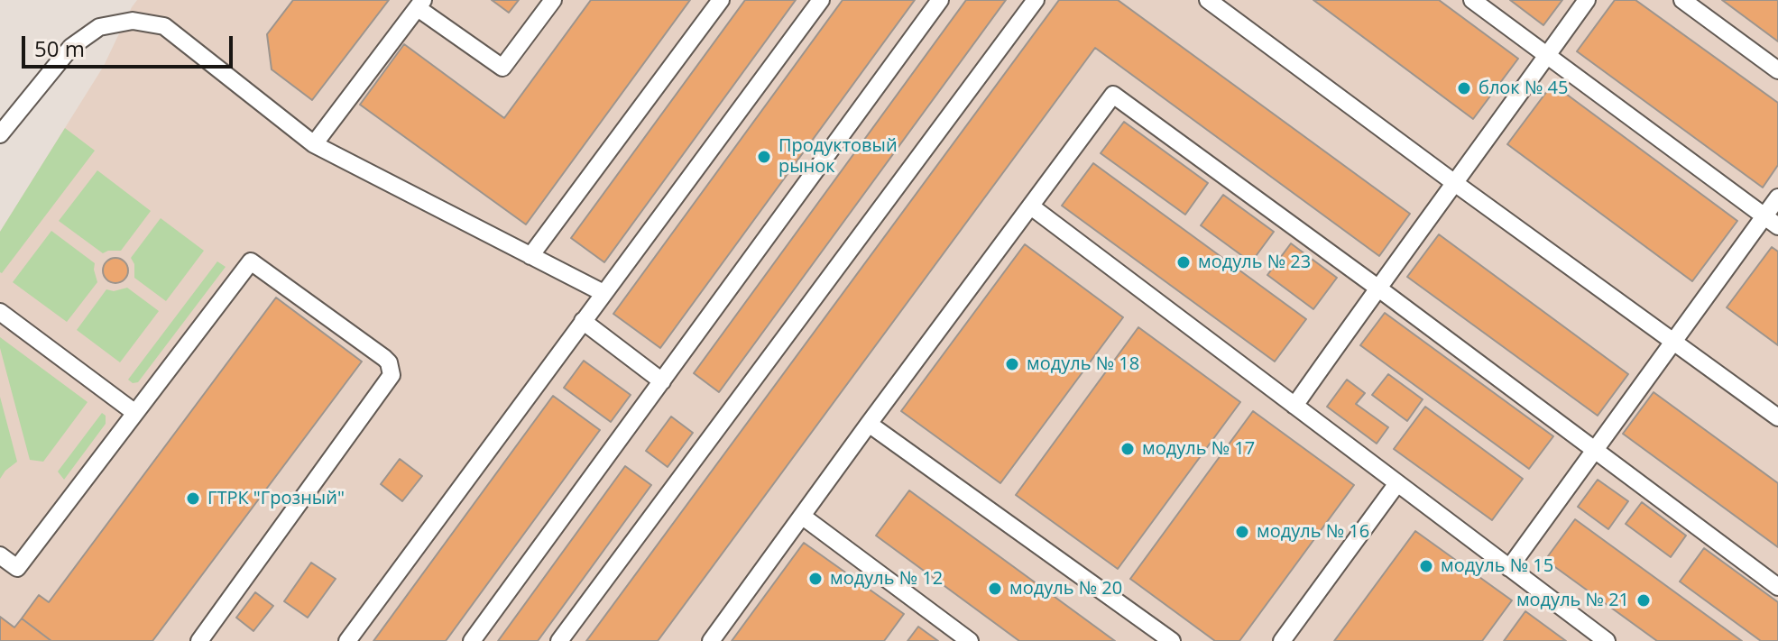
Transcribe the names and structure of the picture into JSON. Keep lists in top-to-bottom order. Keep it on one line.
{"places":["блок № 45","Продуктовый рынок","модуль № 23","модуль № 18","модуль № 17","ГТРК \"Грозный\"","модуль № 16","модуль № 15","модуль № 12","модуль № 20","модуль № 21"],"scale_bar":"50 m"}
